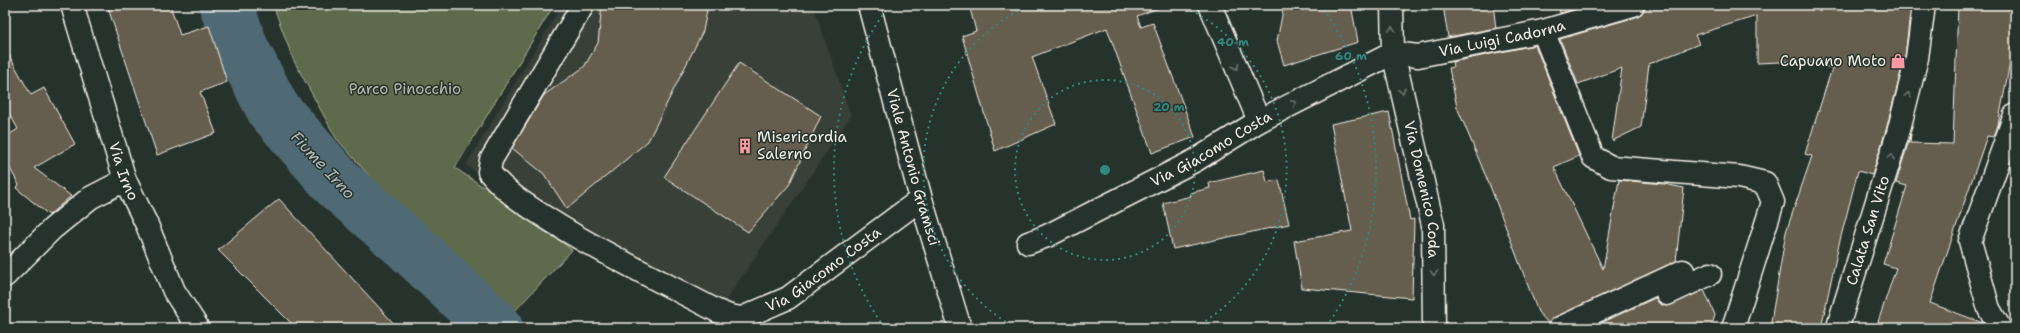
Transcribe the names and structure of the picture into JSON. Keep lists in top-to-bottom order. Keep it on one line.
{"streets":{"street":["Via Luigi Cadorna","Via Giacomo Costa","Viale Antonio Gramsci","Via Irno","Via Domenico Coda","Calata San Vito"]},"crossings":[["Via Luigi Cadorna","Via Giacomo Costa"],["Via Luigi Cadorna","Via Domenico Coda"],["Via Giacomo Costa","Viale Antonio Gramsci"],["Via Giacomo Costa","Via Domenico Coda"]],"water":["Fiume Irno"],"parks":["Parco Pinocchio"],"places":{"shop":["Capuano Moto"],"building":["Misericordia Salerno"]},"rings":["40 m","60 m","20 m"]}
